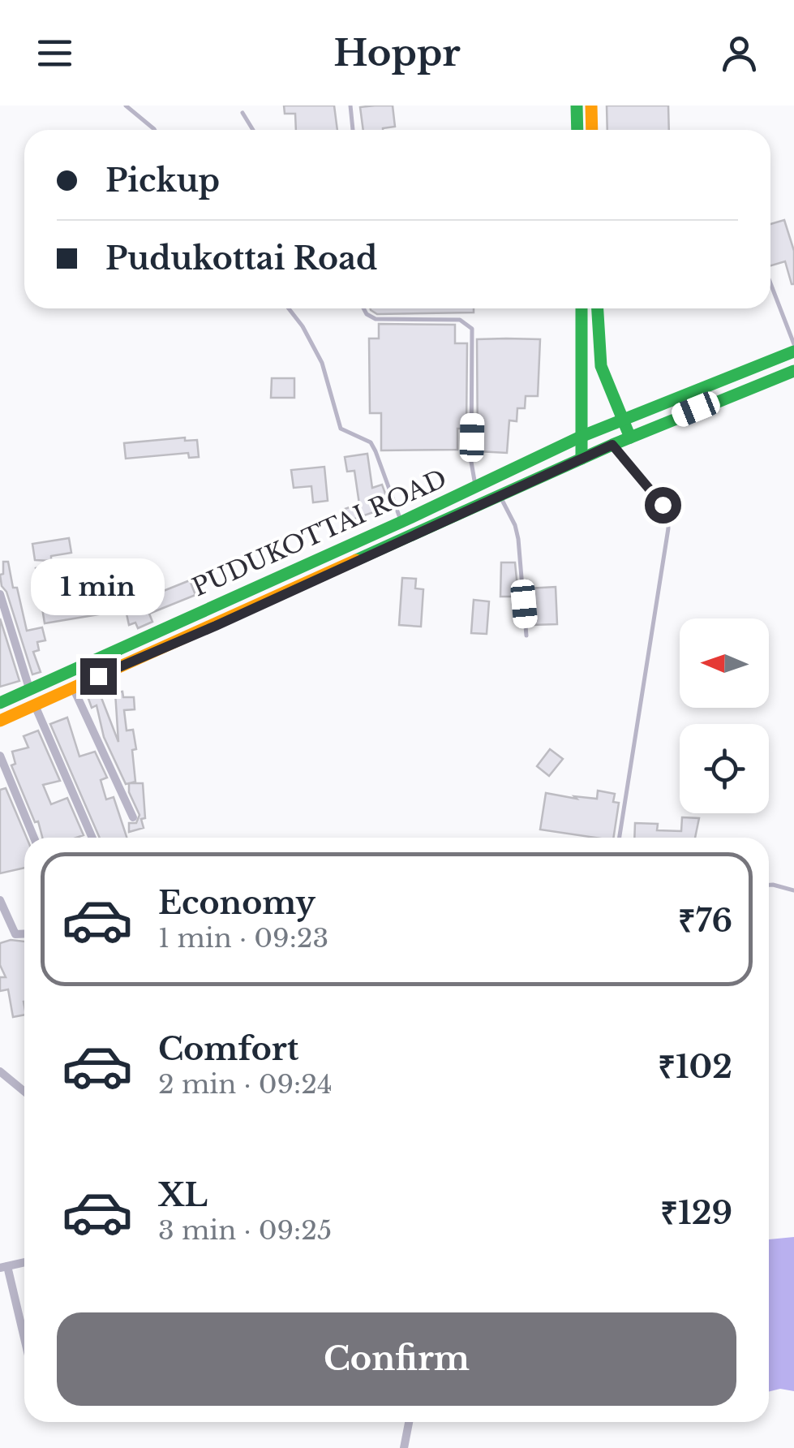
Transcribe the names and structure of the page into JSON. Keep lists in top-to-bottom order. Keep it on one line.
{"streets":{"main road":["PUDUKOTTAI ROAD"]},"north":"left","page":{"header":"Hoppr","banner":["Pickup","Pudukottai Road"],"bubble":"1 min","list":[{"name":"Economy","note":"1 min · 09:23","value":"₹76"},{"name":"Comfort","note":"2 min · 09:24","value":"₹102"},{"name":"XL","note":"3 min · 09:25","value":"₹129"}],"buttons":"Confirm"}}
